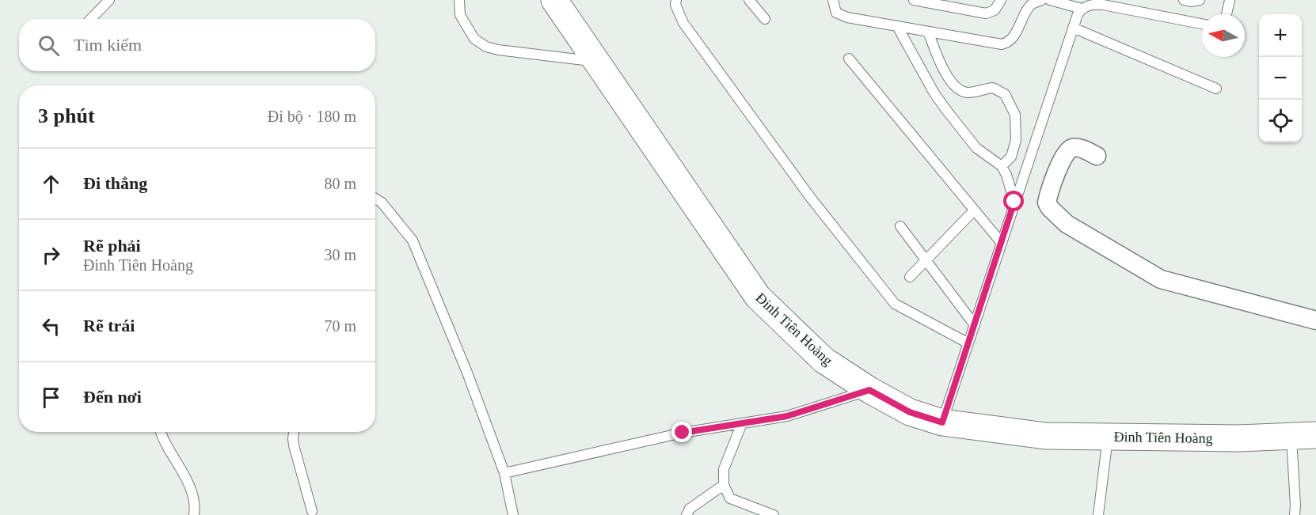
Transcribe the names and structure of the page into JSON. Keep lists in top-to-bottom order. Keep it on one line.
{"streets":{"main road":["Đinh Tiên Hoàng"]},"north":"left","page":{"map_buttons":["+","−"],"search":"Tìm kiếm","heading":["3 phút","Đi bộ · 180 m"],"list":[["Đi thẳng","80 m"],["Rẽ phải","Đinh Tiên Hoàng","30 m"],["Rẽ trái","70 m"],"Đến nơi"]}}
